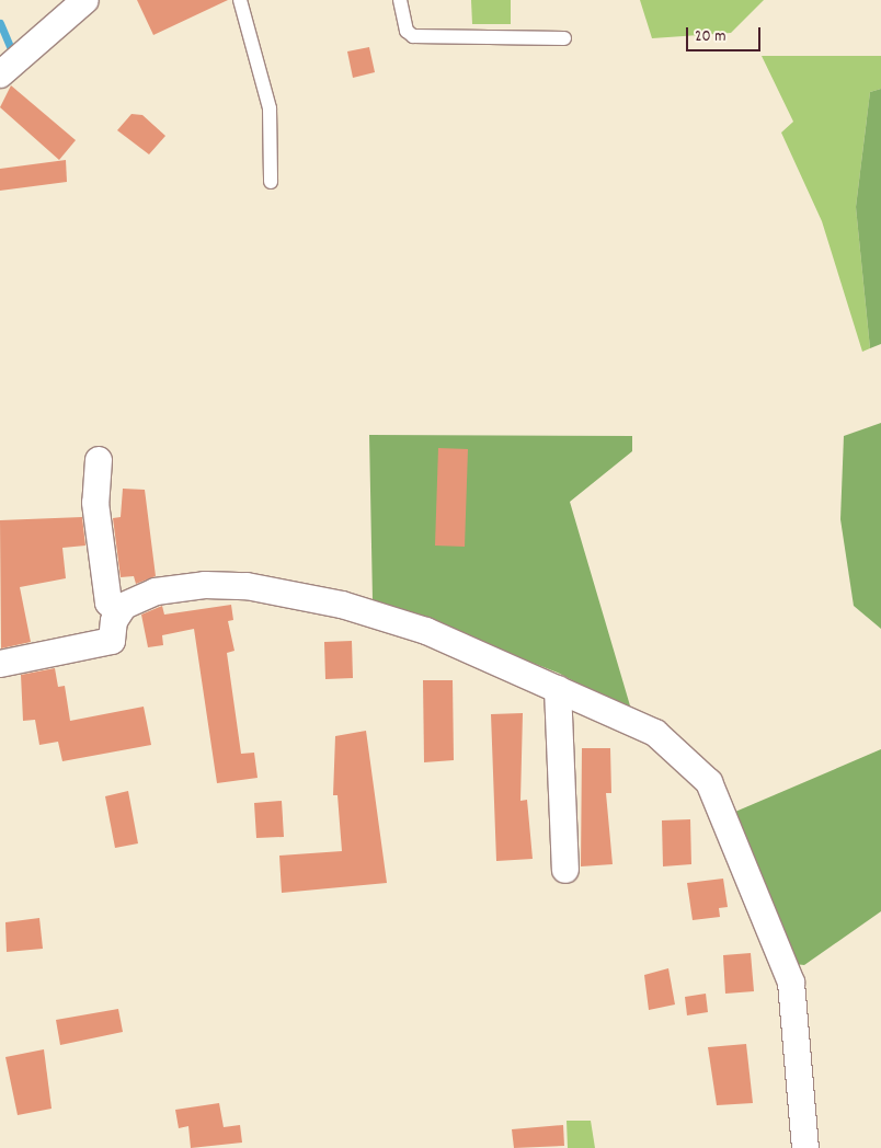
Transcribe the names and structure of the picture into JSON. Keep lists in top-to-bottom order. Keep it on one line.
{"scale_bar":"20 m"}
